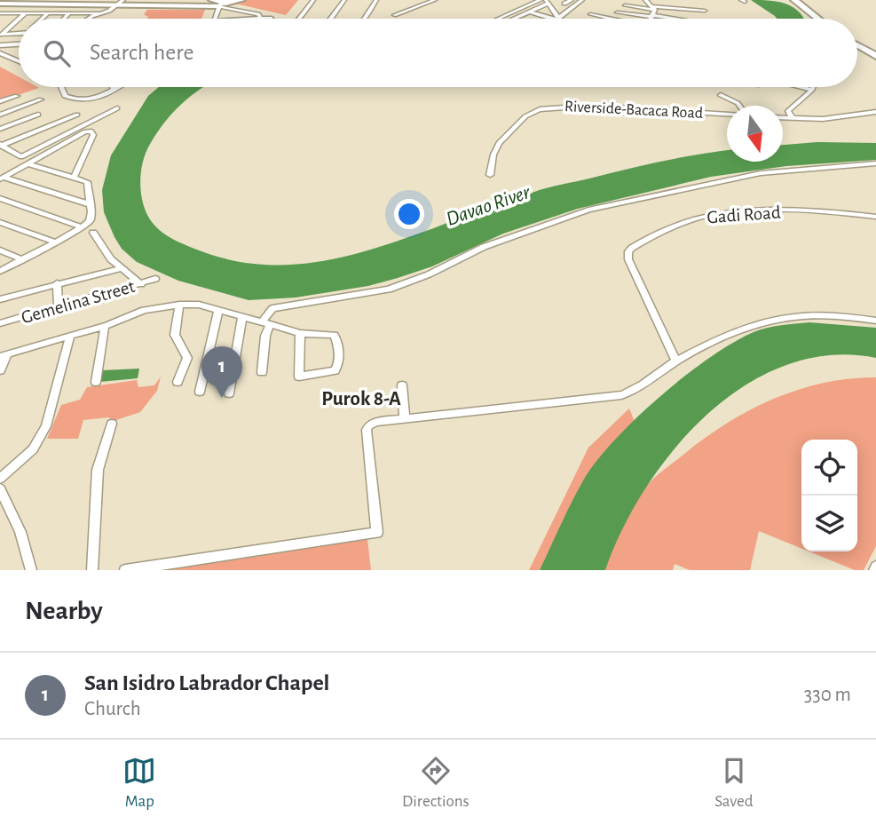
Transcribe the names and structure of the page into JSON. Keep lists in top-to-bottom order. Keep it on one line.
{"streets":{"street":["Riverside-Bacaca Road","Gadi Road","Gemelina Street"]},"districts":["Purok 8-A"],"water":["Davao River"],"north":"bottom","page":{"search":"Search here","pins":"1","heading":"Nearby","list":[{"mark":"1","name":"San Isidro Labrador Chapel","note":"Church","value":"330 m"}],"nav":["Map","Directions","Saved"]}}
